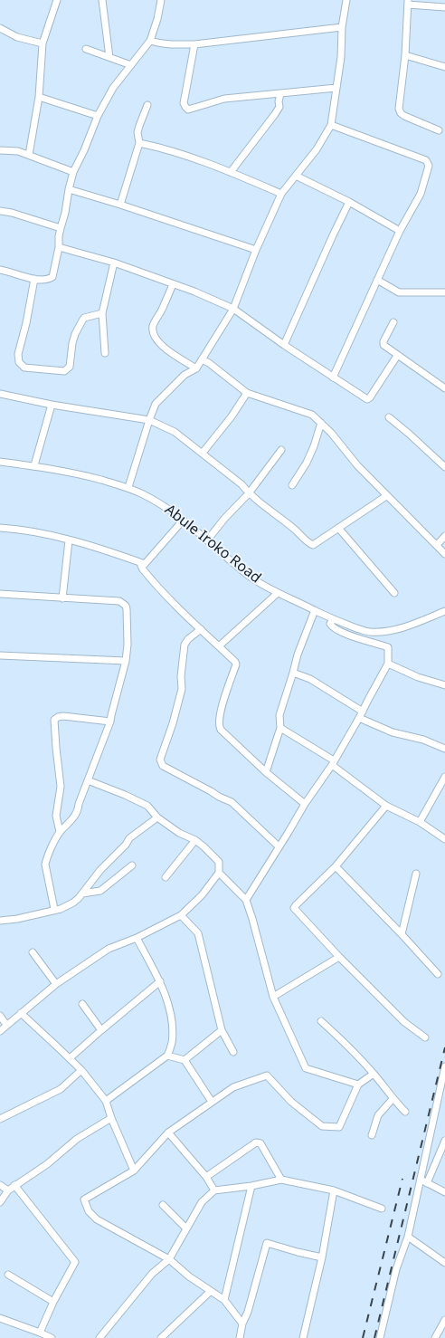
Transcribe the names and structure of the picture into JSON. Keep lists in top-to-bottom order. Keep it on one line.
{"streets":{"street":["Abule Iroko Road"]}}
